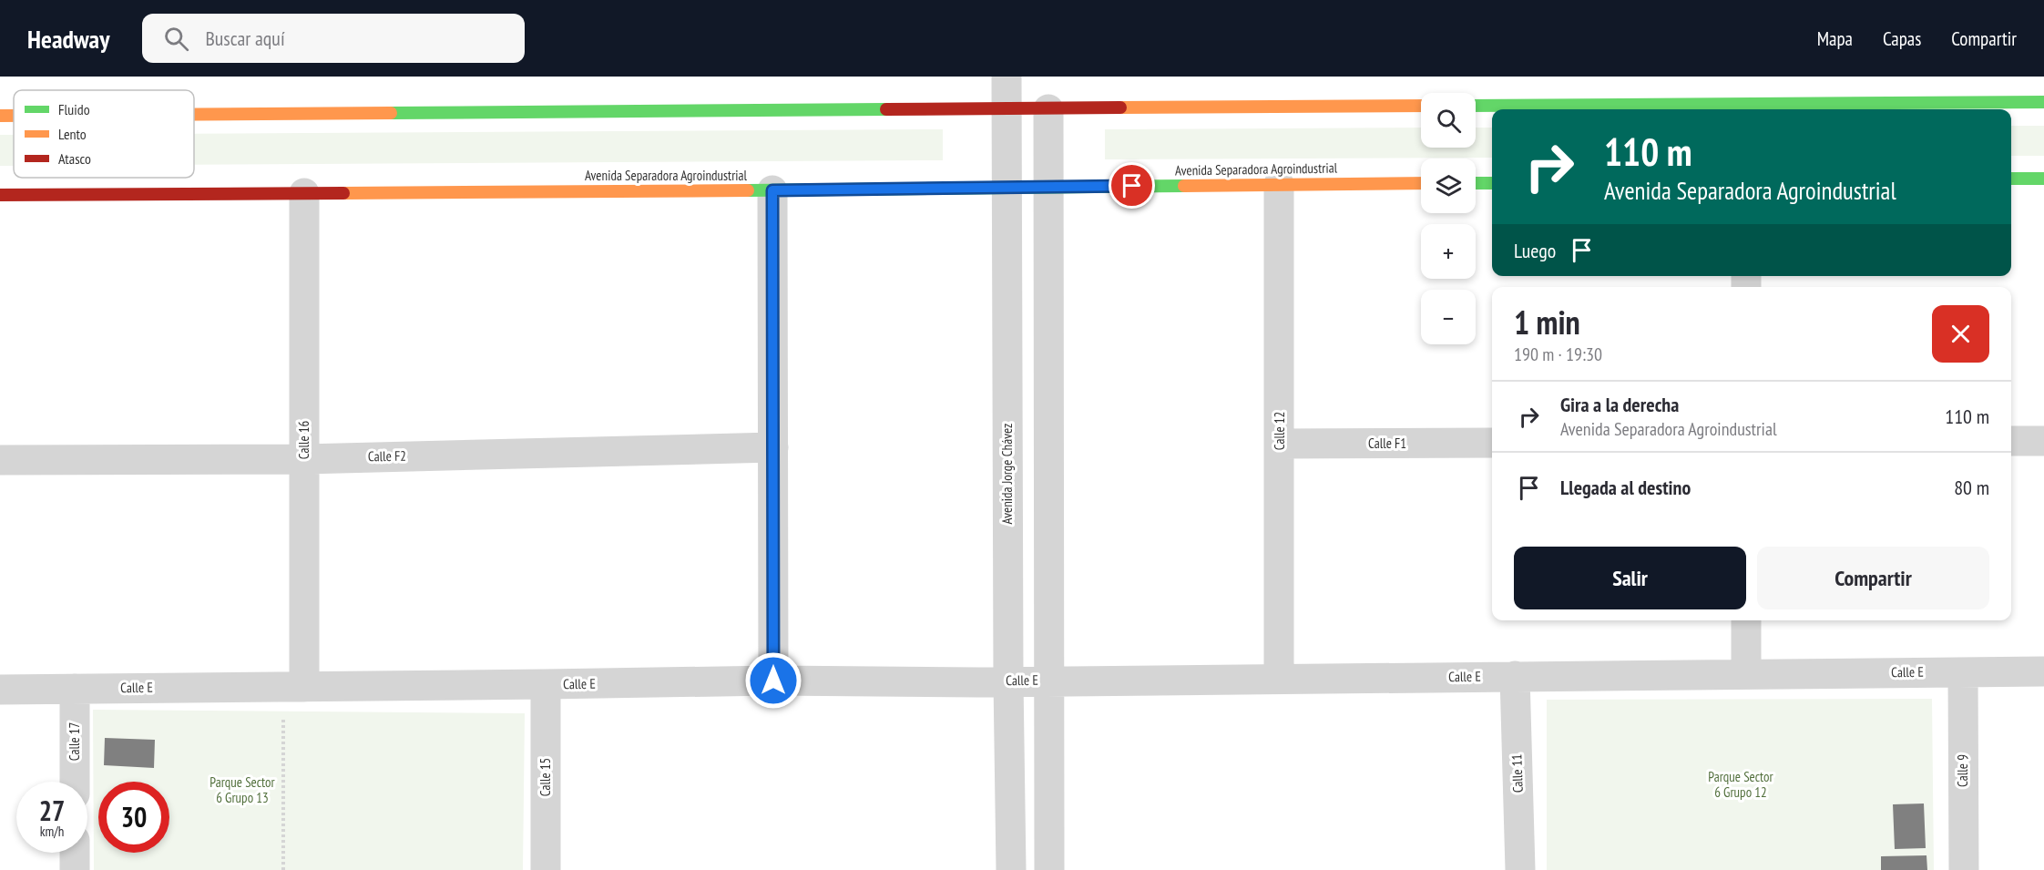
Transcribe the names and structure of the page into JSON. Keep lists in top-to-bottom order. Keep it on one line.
{"streets":{"street":["Avenida Separadora Agroindustrial","Calle 12","Calle 16","Calle F1","Calle F2","Avenida Jorge Chávez","Calle E","Calle 17","Calle 9","Calle 11","Calle 15"]},"crossings":[["Avenida Separadora Agroindustrial","Calle 12"],["Avenida Separadora Agroindustrial","Calle 16"],["Avenida Separadora Agroindustrial","Avenida Jorge Chávez"],["Calle 12","Calle F1"],["Calle 12","Calle E"],["Calle 16","Calle F2"],["Calle 16","Calle E"],["Avenida Jorge Chávez","Calle E"],["Calle E","Calle 17"],["Calle E","Calle 9"],["Calle E","Calle 11"],["Calle E","Calle 15"]],"parks":["Parque Sector 6 Grupo 12","Parque Sector 6 Grupo 13"],"legend":["Fluido","Lento","Atasco"],"page":{"header":"Headway","search":"Buscar aquí","nav":["Mapa","Capas","Compartir"],"map_buttons":["+","−"],"turn":["110 m","Avenida Separadora Agroindustrial"],"then":"Luego","heading":["1 min","190 m · 19:30"],"list":[{"name":"Gira a la derecha","note":"Avenida Separadora Agroindustrial","value":"110 m"},{"name":"Llegada al destino","value":"80 m"}],"buttons":["Salir","Compartir"],"speed":"27 km/h","limit":"30"}}
